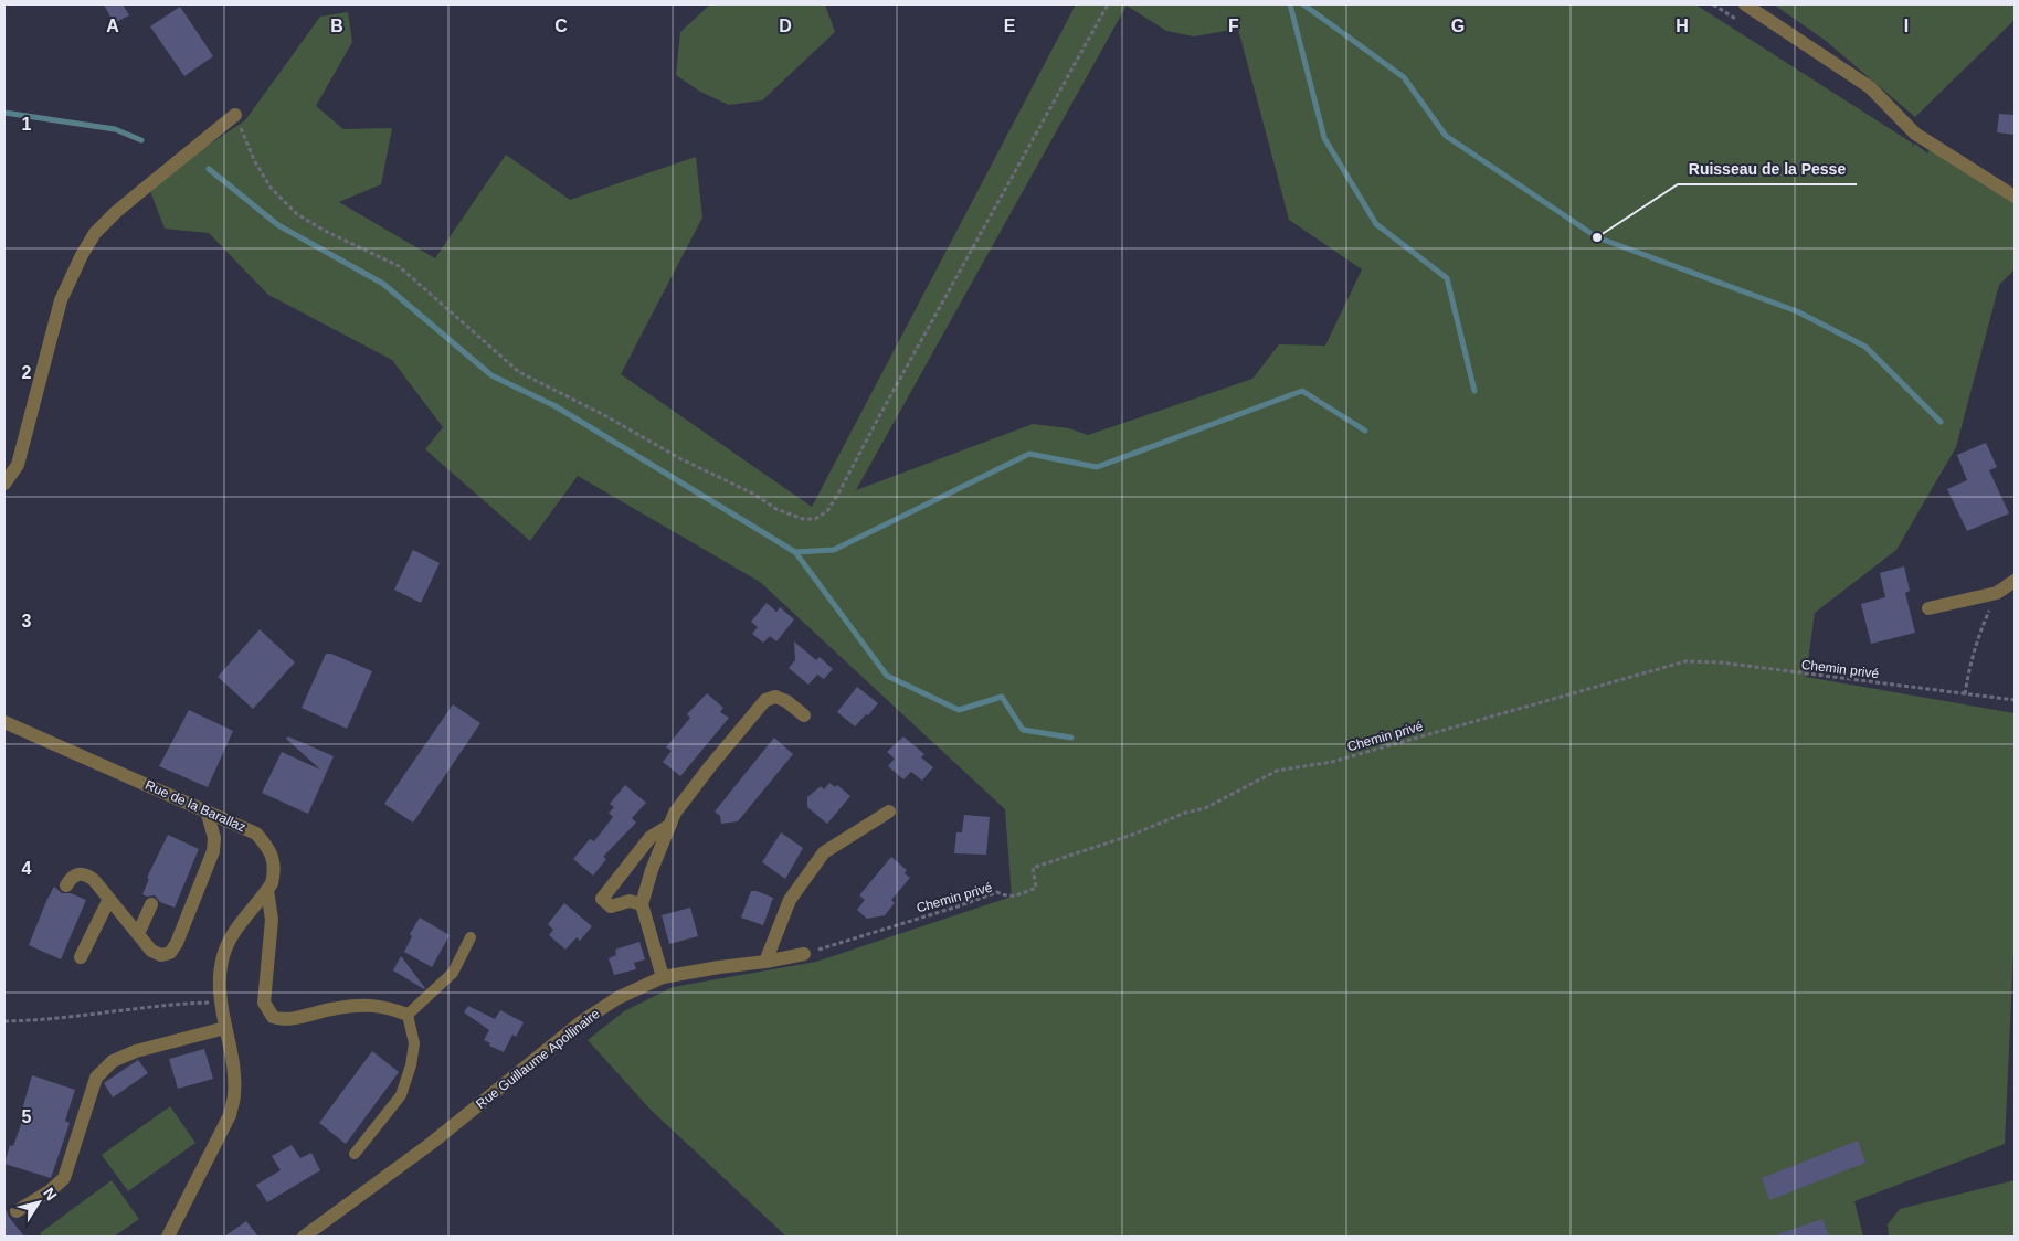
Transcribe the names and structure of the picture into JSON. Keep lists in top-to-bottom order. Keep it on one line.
{"streets":{"street":["Rue de la Barallaz","Rue Guillaume Apollinaire"],"path":["Chemin privé"]},"crossings":[["Chemin privé","Rue Guillaume Apollinaire"]],"places":["Ruisseau de la Pesse"],"north":"top right","grid":{"columns":["A","B","C","D","E","F","G","H","I"],"rows":["1","2","3","4","5"]}}
